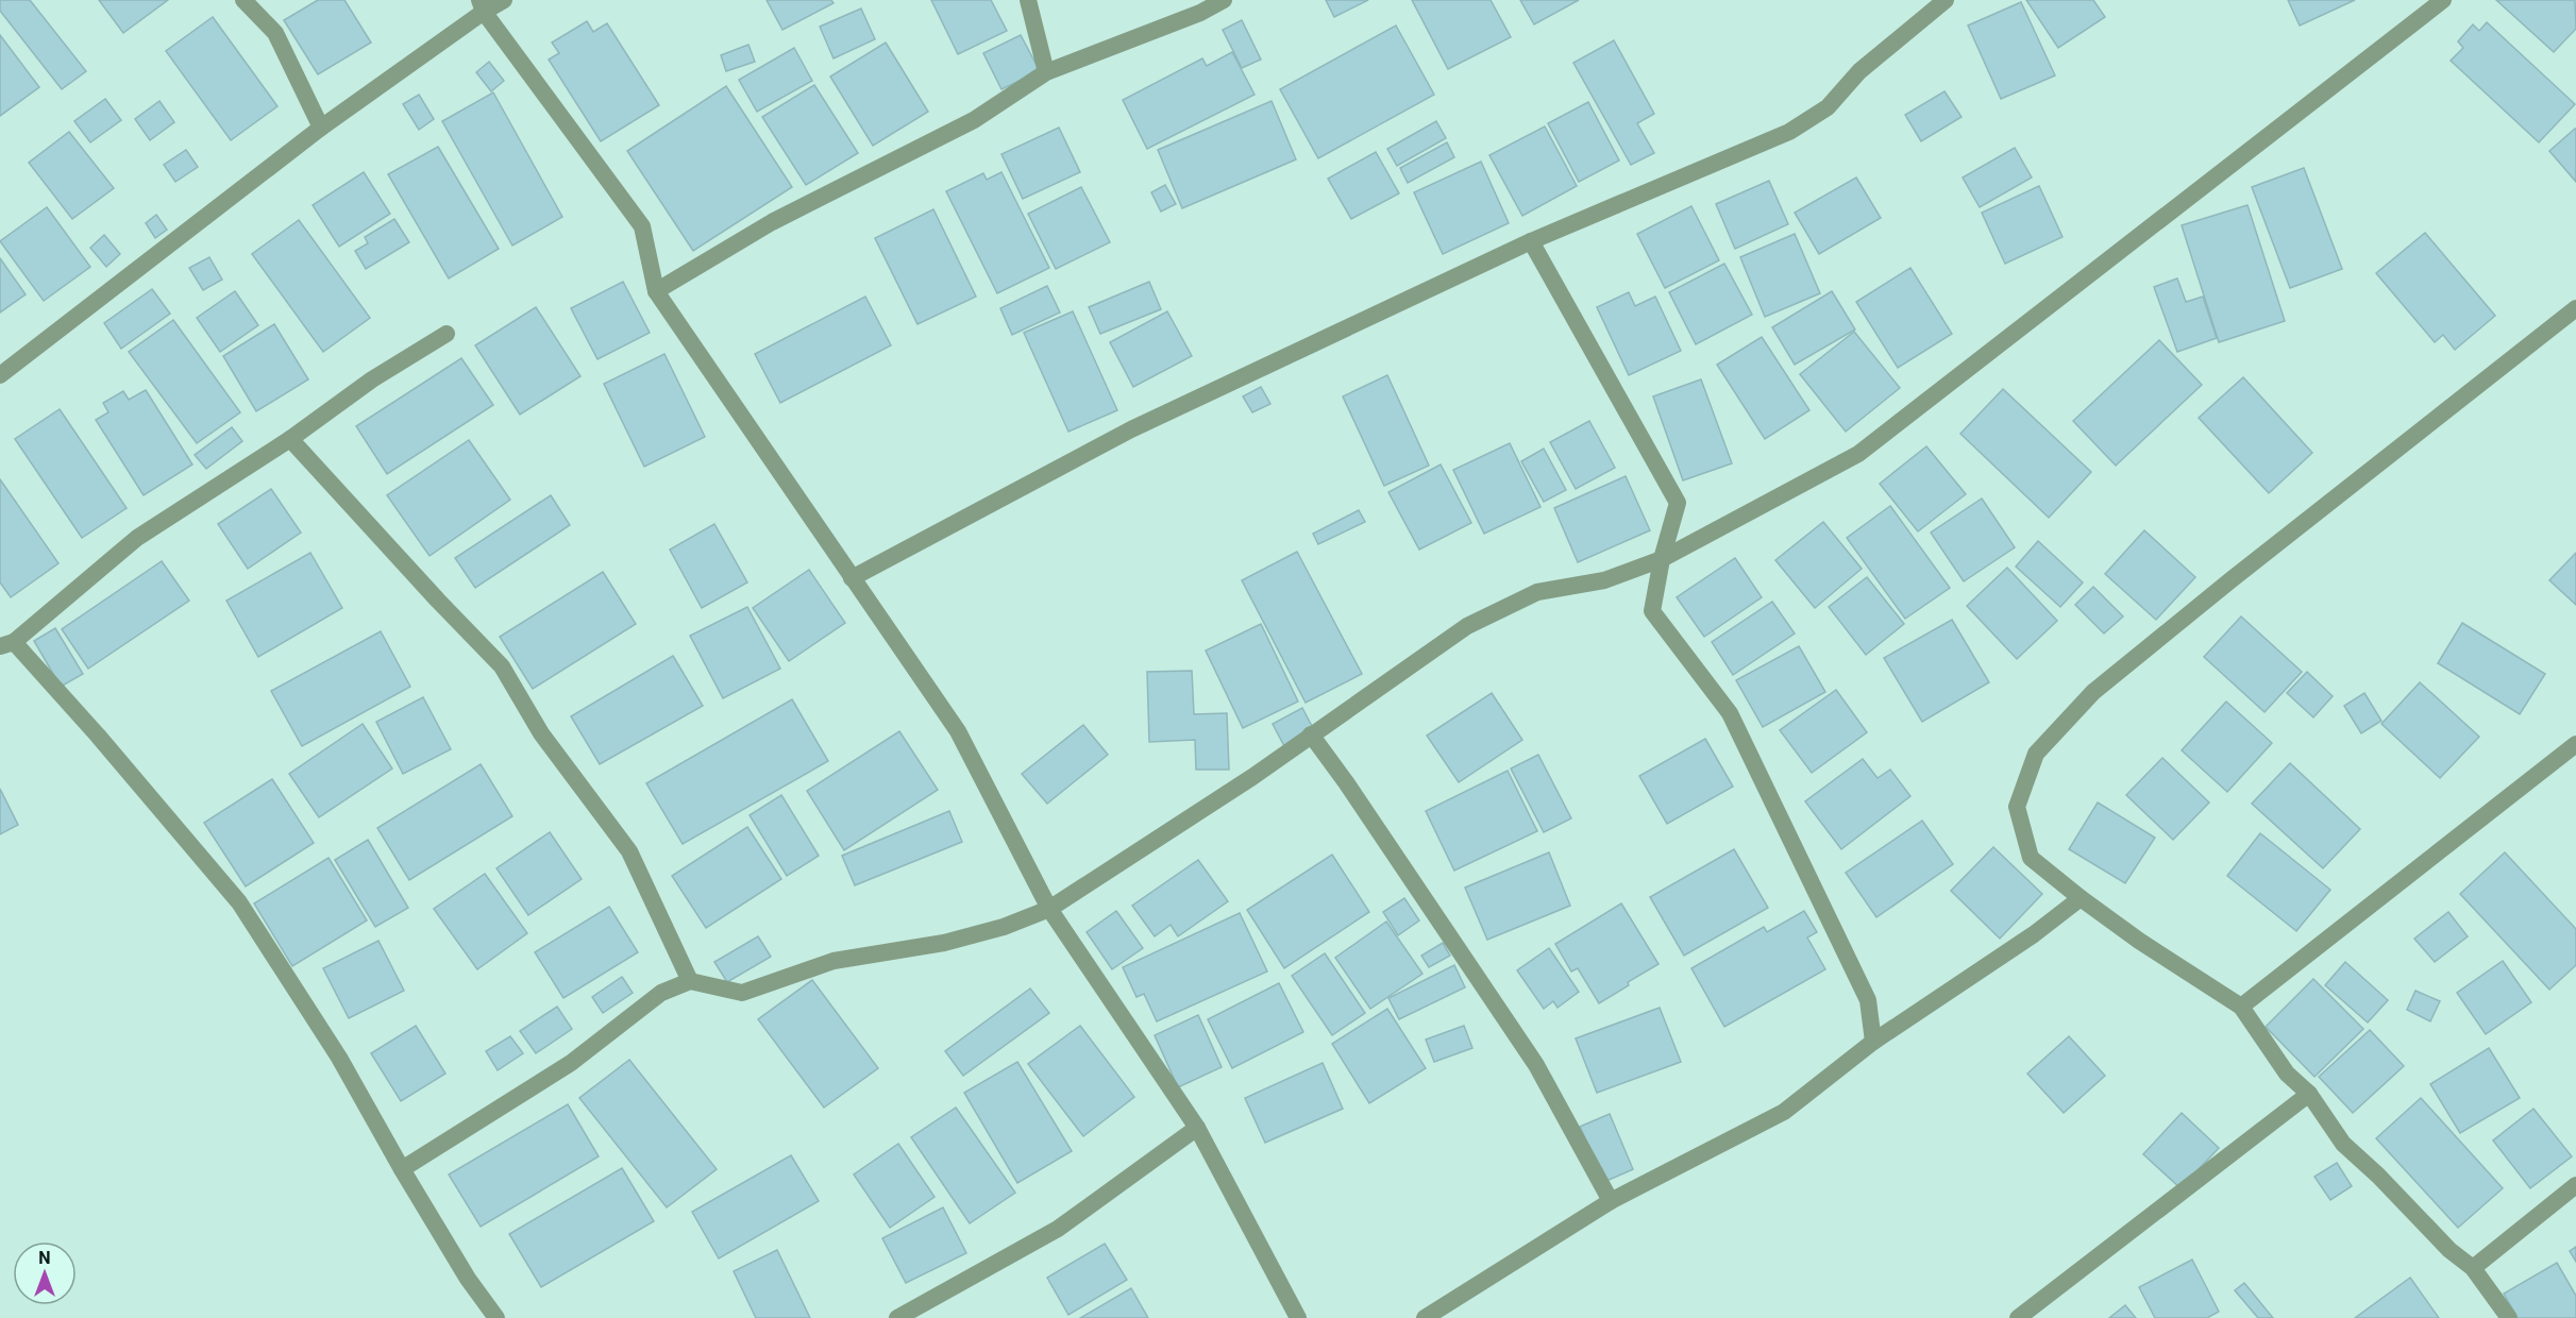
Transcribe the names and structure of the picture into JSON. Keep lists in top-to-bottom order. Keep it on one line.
{"north":"top"}
